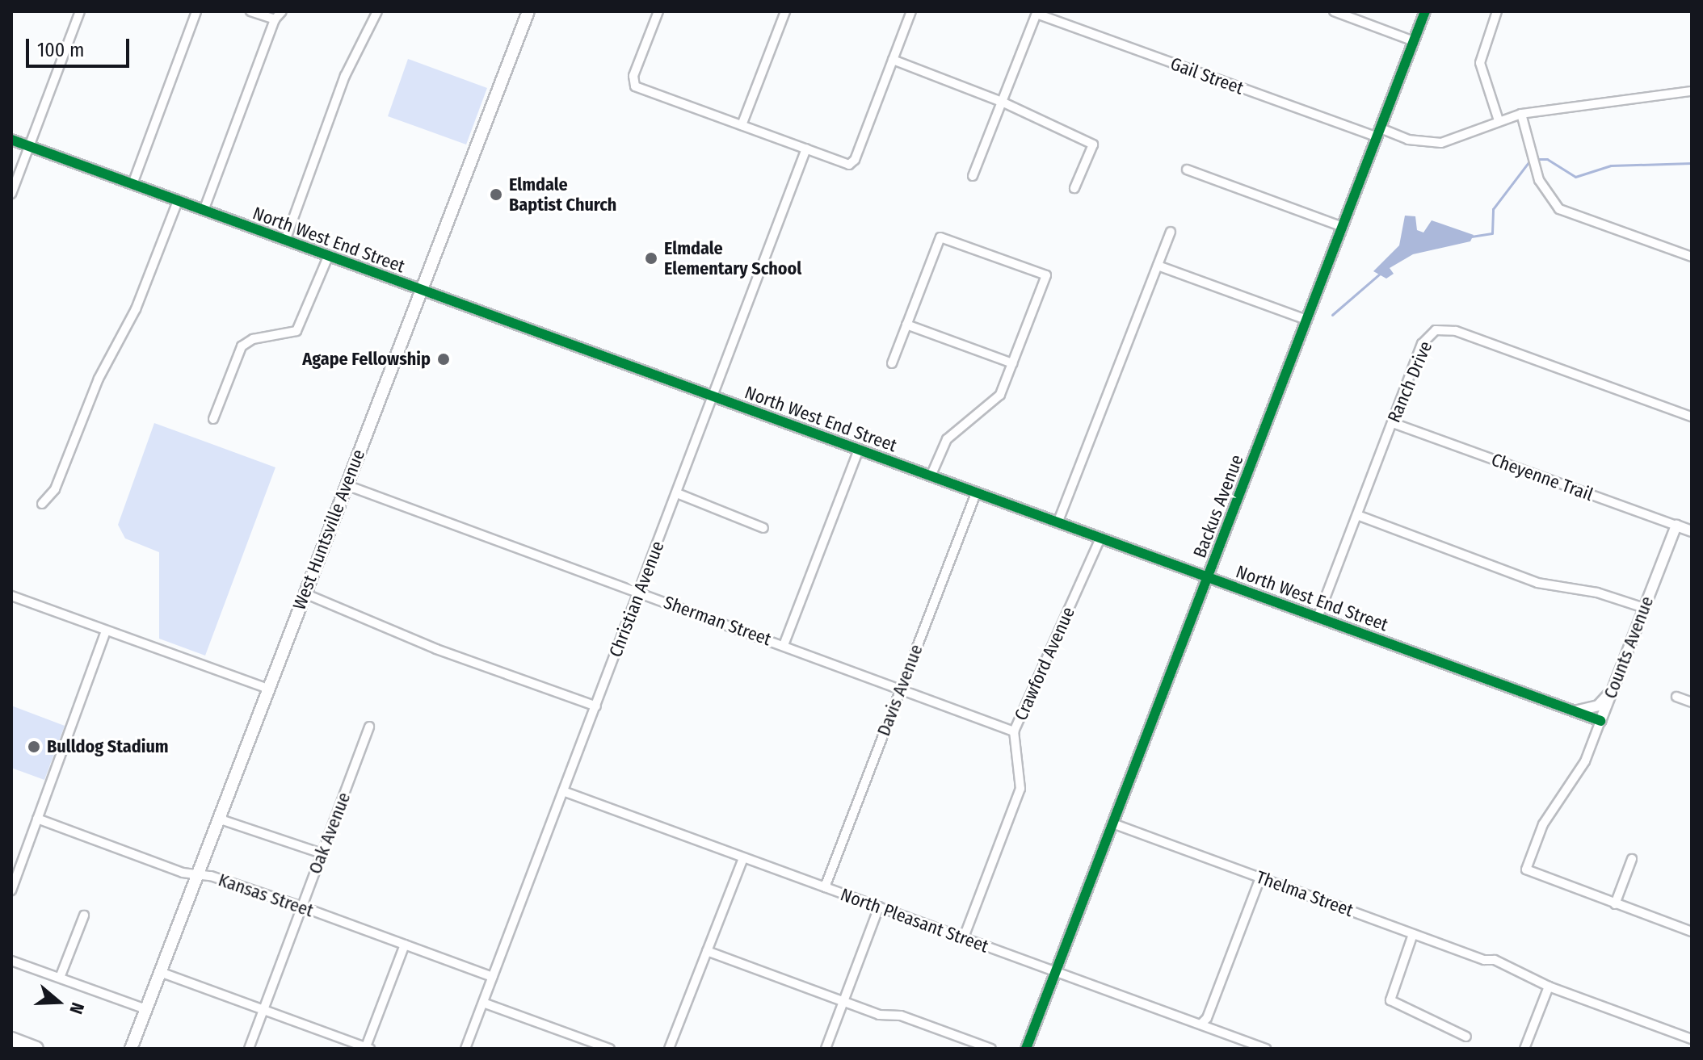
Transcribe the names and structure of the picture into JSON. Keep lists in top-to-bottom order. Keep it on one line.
{"streets":{"main road":["West Huntsville Avenue"],"street":["Gail Street","North West End Street","Ranch Drive","Cheyenne Trail","Backus Avenue","Christian Avenue","Sherman Street","Counts Avenue","Crawford Avenue","Davis Avenue","Oak Avenue","Thelma Street","Kansas Street","North Pleasant Street"]},"crossings":[["Gail Street","Backus Avenue"],["North West End Street","Ranch Drive"],["North West End Street","Backus Avenue"],["North West End Street","West Huntsville Avenue"],["North West End Street","Christian Avenue"],["North West End Street","Counts Avenue"],["North West End Street","Crawford Avenue"],["North West End Street","Davis Avenue"],["Ranch Drive","Cheyenne Trail"],["Cheyenne Trail","Counts Avenue"],["Backus Avenue","Thelma Street"],["Backus Avenue","North Pleasant Street"],["West Huntsville Avenue","Sherman Street"],["West Huntsville Avenue","Kansas Street"],["Christian Avenue","Sherman Street"],["Christian Avenue","Kansas Street"],["Christian Avenue","North Pleasant Street"],["Sherman Street","Crawford Avenue"],["Sherman Street","Davis Avenue"],["Crawford Avenue","North Pleasant Street"],["Davis Avenue","North Pleasant Street"],["Oak Avenue","Kansas Street"]],"places":["Elmdale Baptist Church","Elmdale Elementary School","Agape Fellowship","Bulldog Stadium"],"scale_bar":"100 m","north":"right"}
